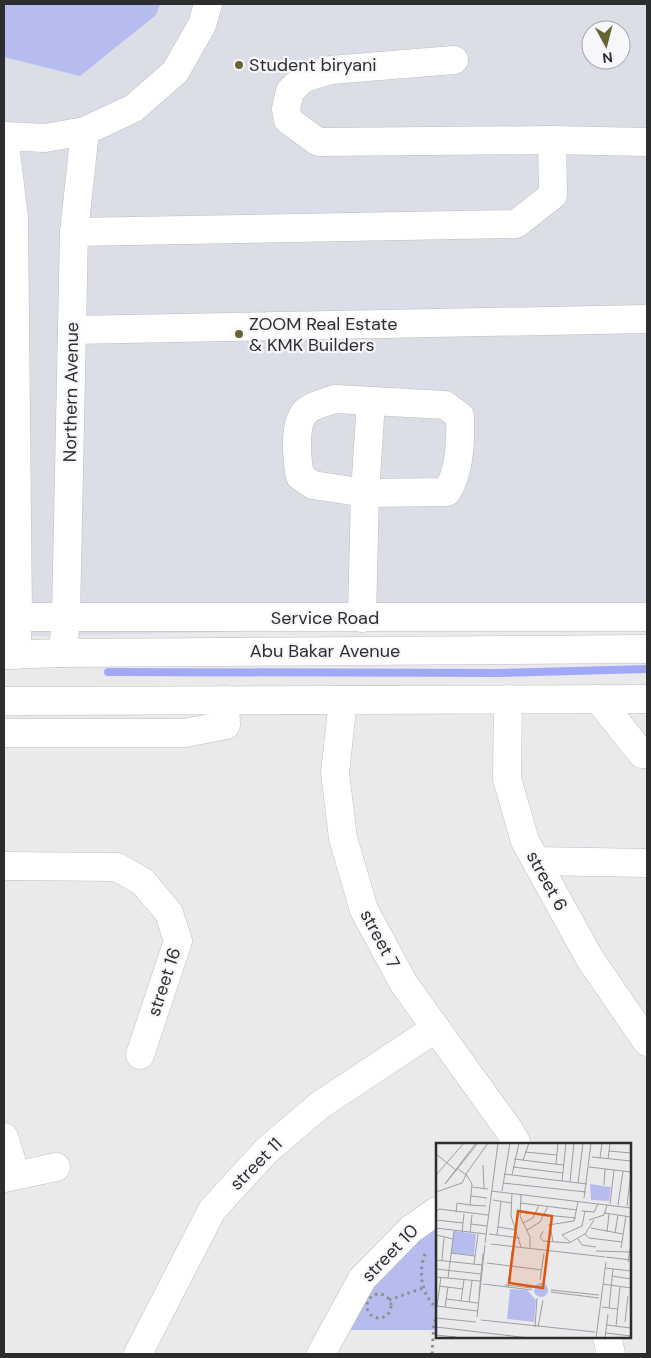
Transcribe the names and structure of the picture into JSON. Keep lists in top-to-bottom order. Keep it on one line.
{"streets":{"street":["Northern Avenue","Service Road","Abu Bakar Avenue","street 6","street 7","street 16","street 11","street 10"]},"crossings":[["Northern Avenue","Service Road"],["Northern Avenue","Abu Bakar Avenue"],["street 7","street 11"]],"places":["Student biryani","ZOOM Real Estate & KMK Builders"],"north":"bottom"}
